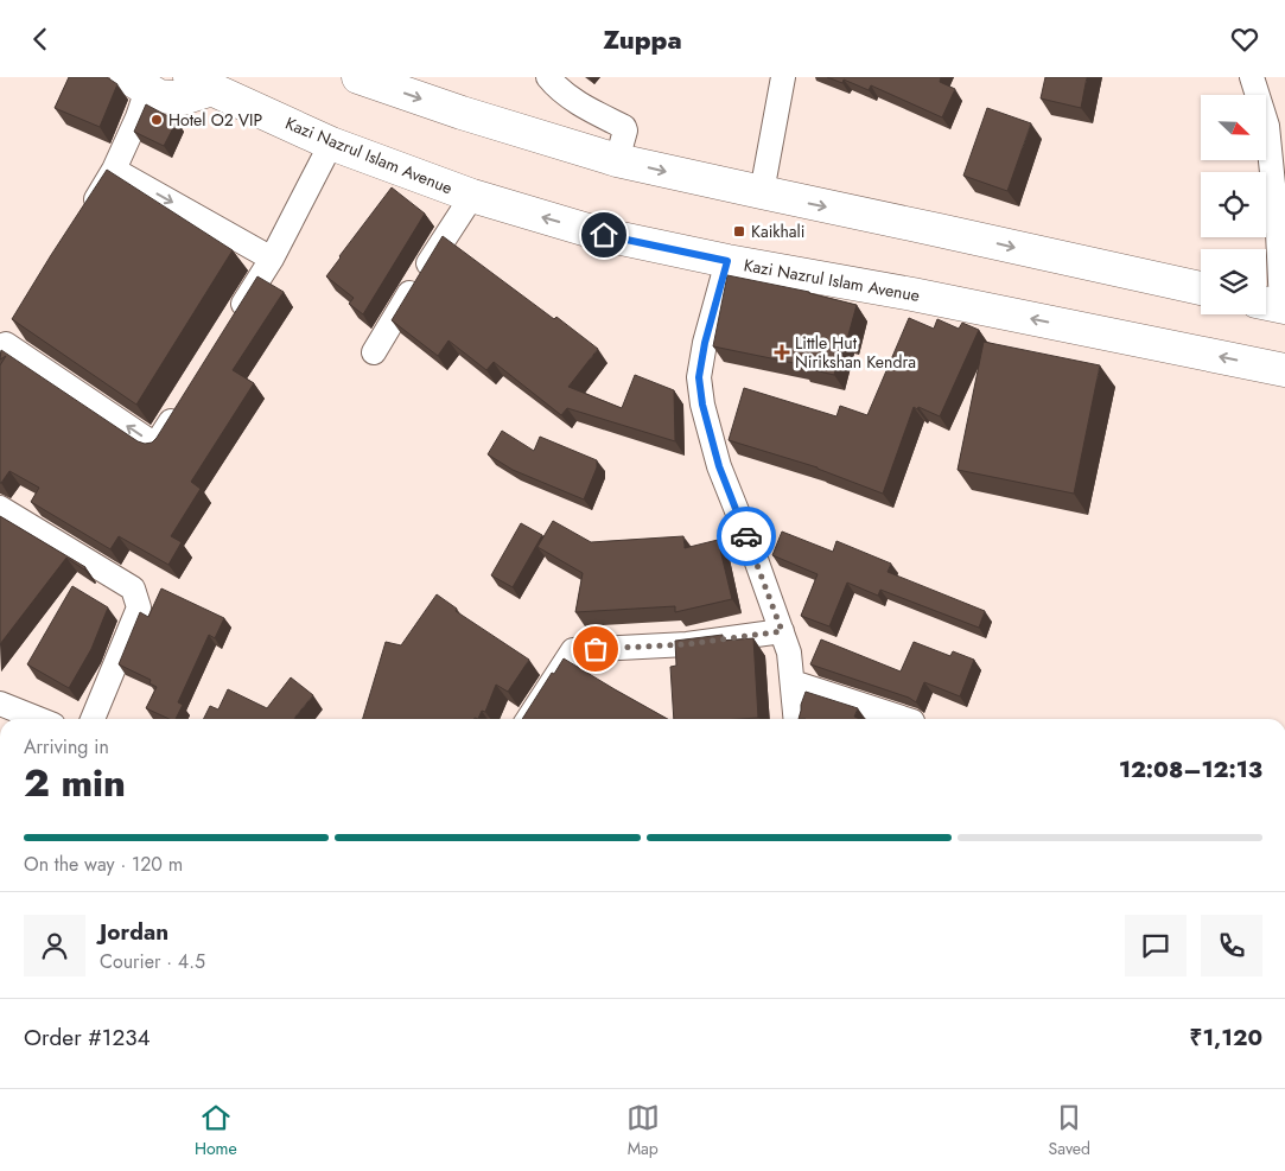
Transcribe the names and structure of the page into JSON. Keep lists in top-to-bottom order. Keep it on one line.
{"streets":{"main road":["Kazi Nazrul Islam Avenue"]},"places":{"other":["Hotel O2 VIP"],"transit":["Kaikhali"],"health":["Little Hut Nirikshan Kendra"]},"north":"bottom right","page":{"header":"Zuppa","heading":["2 min","Arriving in","12:08–12:13"],"panel":["Jordan","Courier · 4.5","Order #1234","₹1,120"],"bar":"On the way · 120 m","tabs":["Home","Map","Saved"]}}
